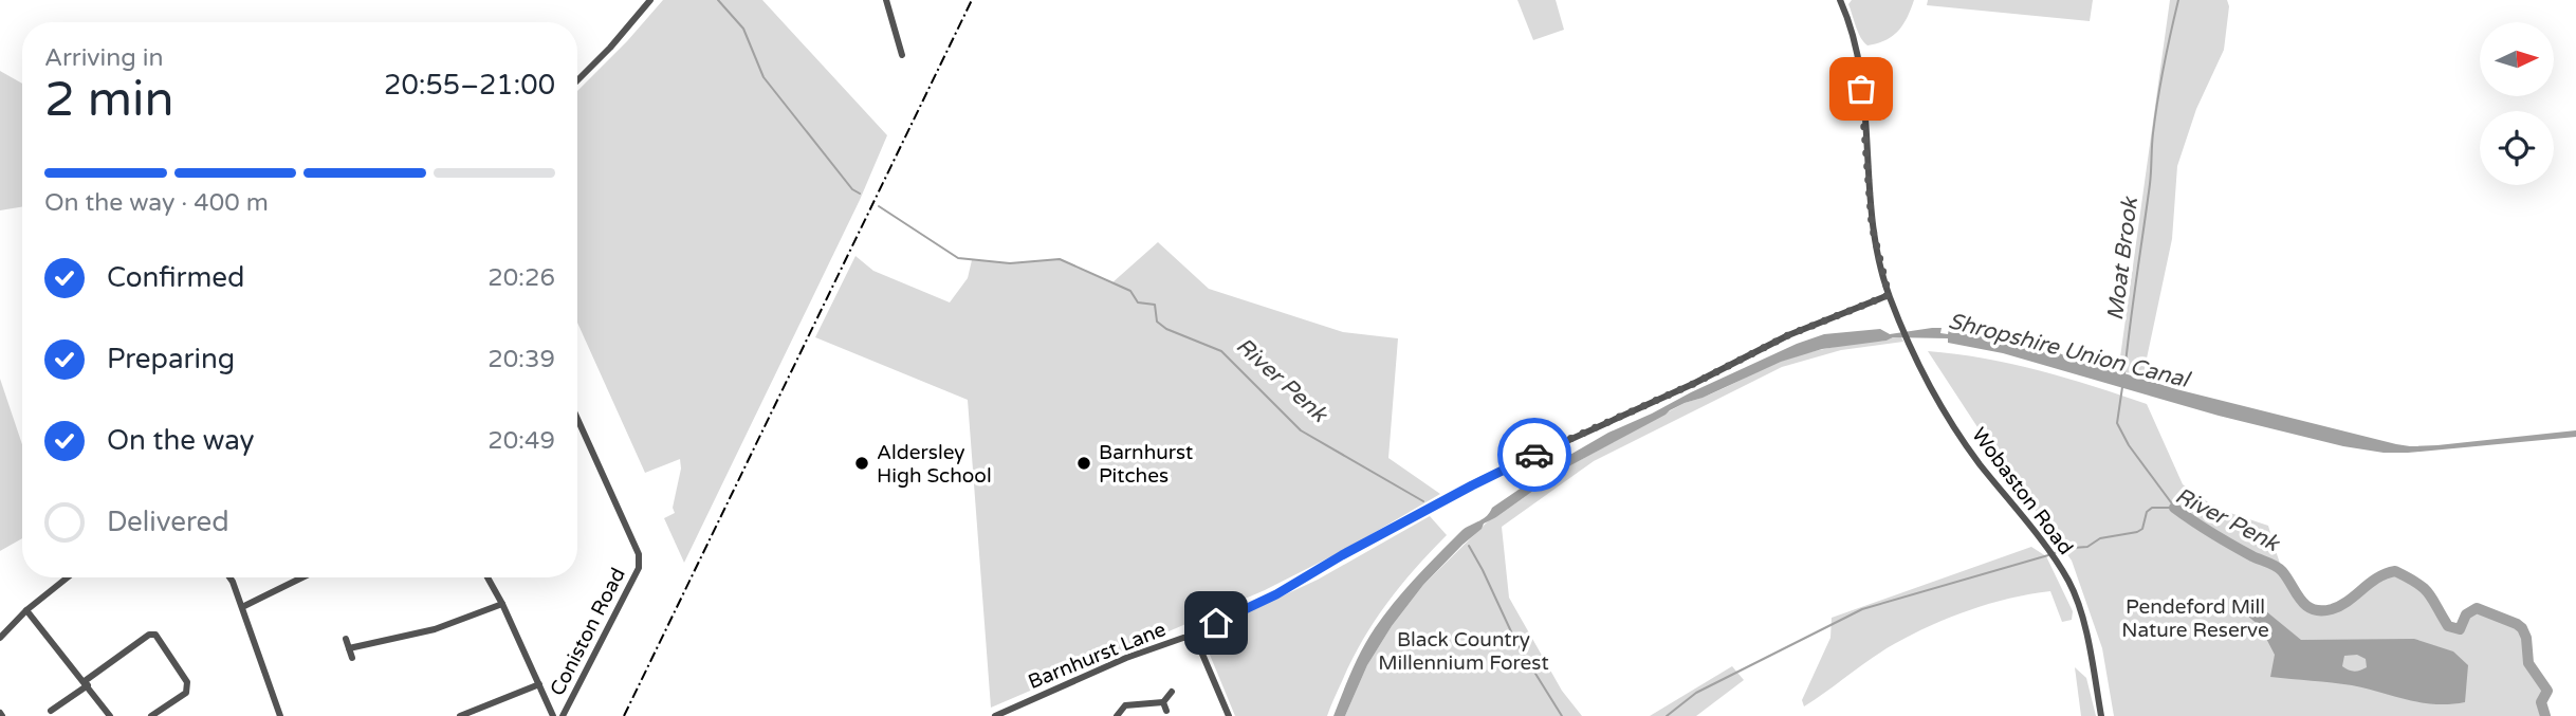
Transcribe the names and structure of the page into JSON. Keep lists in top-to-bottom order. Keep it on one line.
{"streets":{"street":["Wobaston Road","Coniston Road","Barnhurst Lane"]},"crossings":[["Wobaston Road","Barnhurst Lane"]],"water":["Moat Brook","Shropshire Union Canal","River Penk"],"parks":["Pendeford Mill Nature Reserve","Black Country Millennium Forest"],"places":["Aldersley High School","Barnhurst Pitches"],"north":"right","page":{"heading":["2 min","Arriving in","20:55–21:00"],"bar":"On the way · 400 m","list":[["Confirmed","20:26"],["Preparing","20:39"],["On the way","20:49"],"Delivered"]}}
